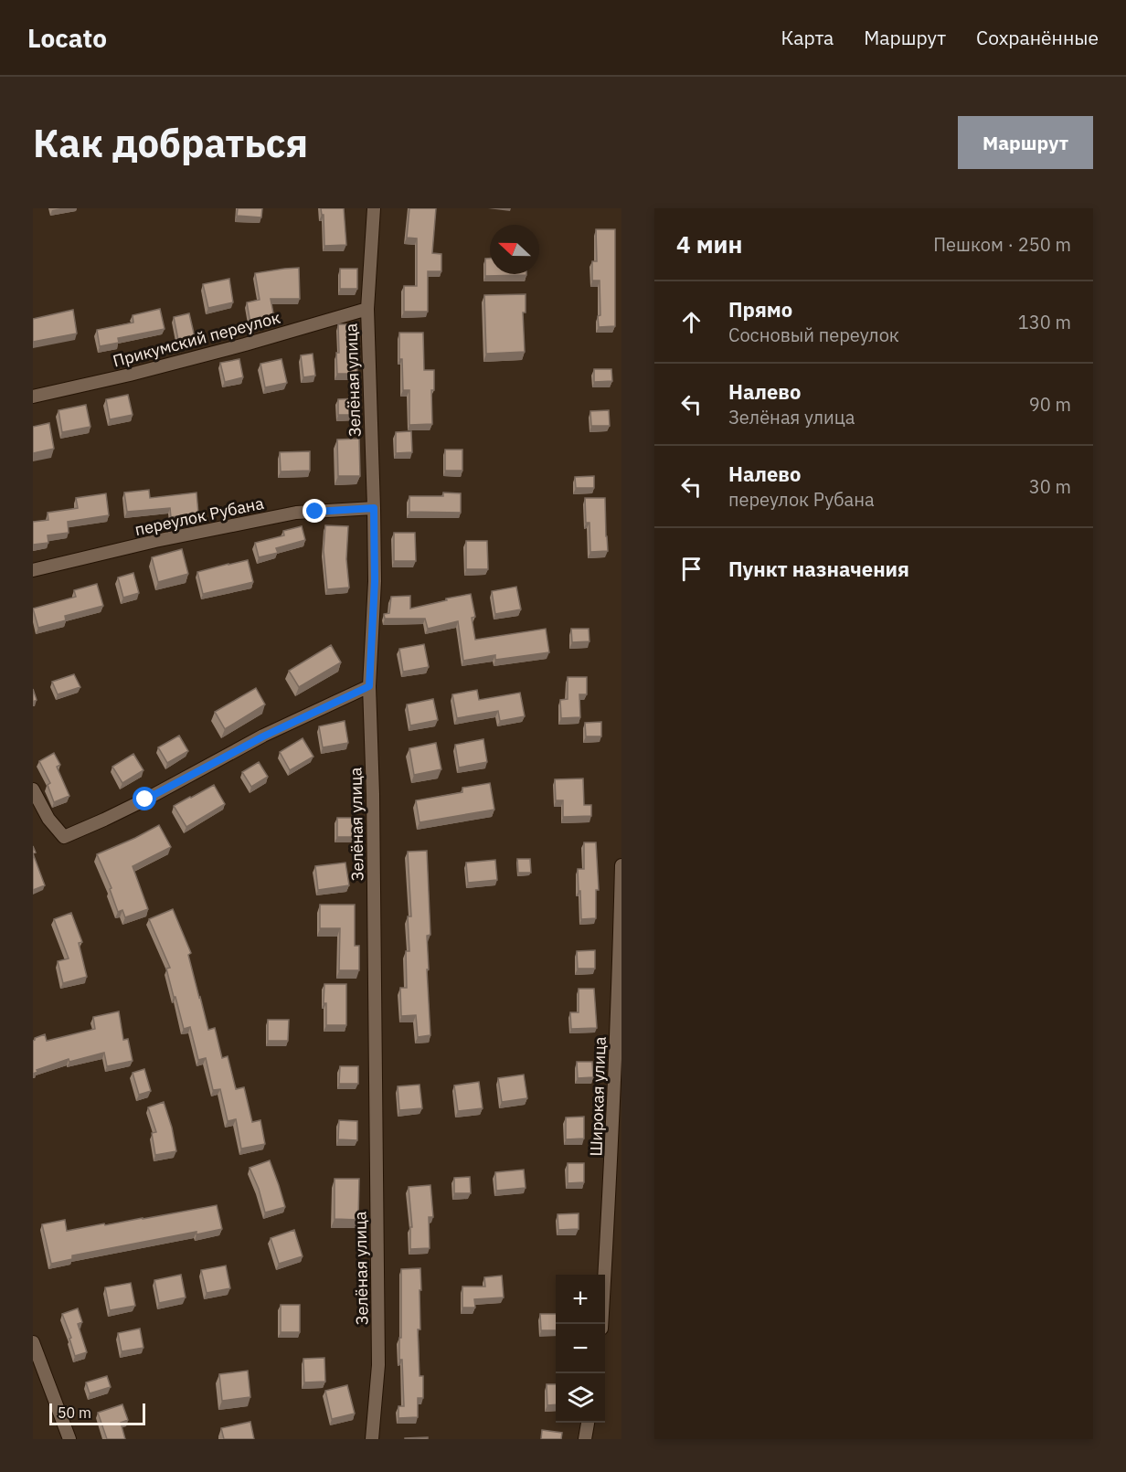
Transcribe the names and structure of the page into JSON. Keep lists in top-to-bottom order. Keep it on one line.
{"streets":{"street":["Прикумский переулок","Зелёная улица","переулок Рубана","Широкая улица"]},"crossings":[["Прикумский переулок","Зелёная улица"],["Зелёная улица","переулок Рубана"]],"scale_bar":"50 m","north":"left","page":{"header":"Locato","nav":["Карта","Маршрут","Сохранённые"],"buttons":"Маршрут","title":"Как добраться","heading":["4 мин","Пешком · 250 m"],"list":[["Прямо","Сосновый переулок","130 m"],["Налево","Зелёная улица","90 m"],["Налево","переулок Рубана","30 m"],"Пункт назначения"],"map_buttons":["+","−"],"scale":"50 m"}}
